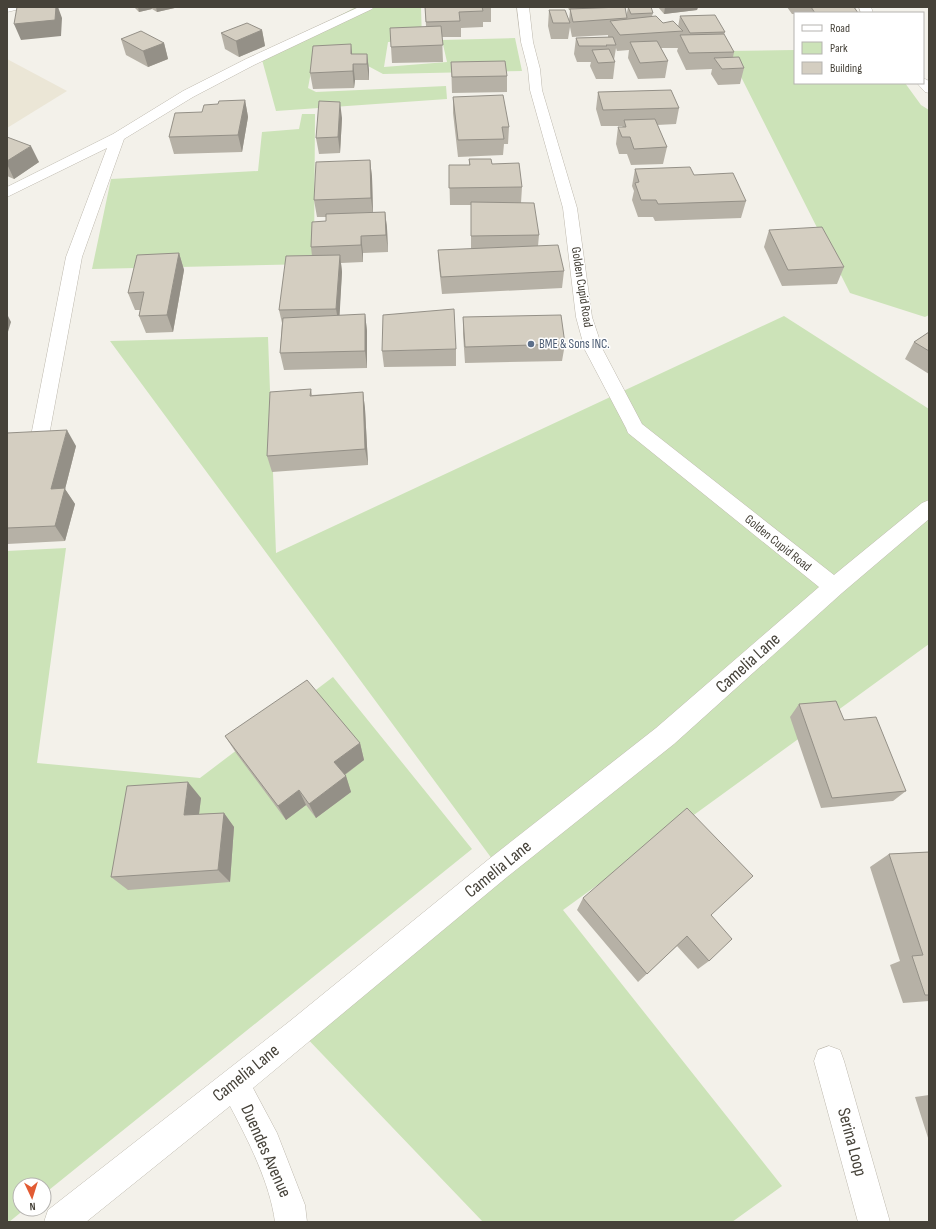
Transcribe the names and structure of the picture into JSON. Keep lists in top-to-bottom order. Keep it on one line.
{"streets":{"street":["Golden Cupid Road","Camelia Lane","Serina Loop","Duendes Avenue"]},"crossings":[["Golden Cupid Road","Camelia Lane"],["Camelia Lane","Duendes Avenue"]],"places":["BME & Sons INC."],"legend":["Road","Park","Building"],"north":"bottom"}
